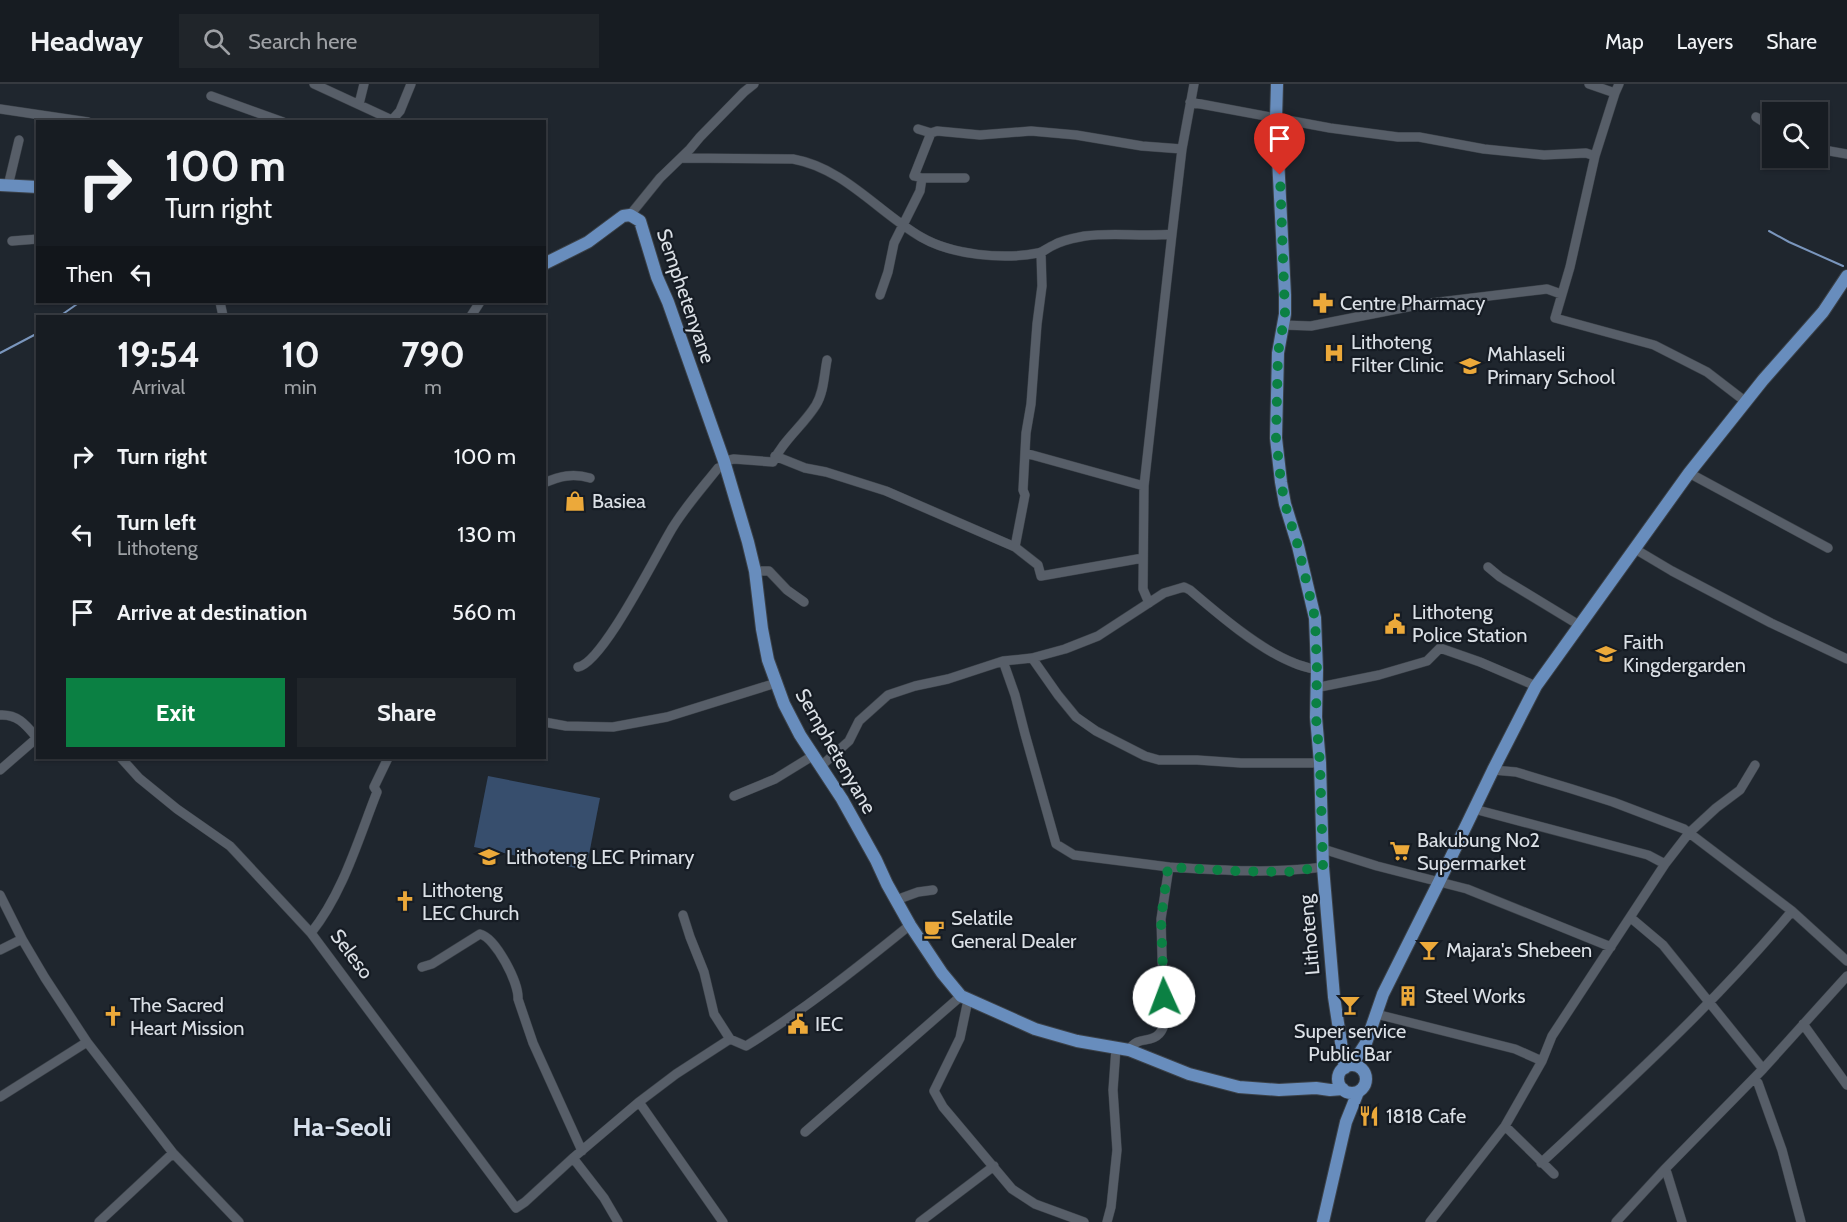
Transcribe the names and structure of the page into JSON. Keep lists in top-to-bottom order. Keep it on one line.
{"streets":{"main road":["Semphetenyane","Lithoteng"],"street":["Seleso"]},"districts":["Ha-Seoli"],"places":{"pharmacy":["Centre Pharmacy"],"hospital":["Lithoteng Filter Clinic"],"school or university":["Mahlaseli Primary School","Faith Kingdergarden","Lithoteng LEC Primary"],"shop":["Basiea"],"public building":["Lithoteng Police Station","IEC"],"supermarket":["Bakubung No2 Supermarket"],"church":["Lithoteng LEC Church","The Sacred Heart Mission"],"cafe":["Selatile General Dealer"],"bar":["Majara's Shebeen","Super service Public Bar"],"building":["Steel Works"],"restaurant":["1818 Cafe"]},"page":{"header":"Headway","search":"Search here","nav":["Map","Layers","Share"],"turn":["100 m","Turn right"],"then":"Then","eta":["19:54","Arrival","10","min","790","m"],"list":[{"name":"Turn right","value":"100 m"},{"name":"Turn left","note":"Lithoteng","value":"130 m"},{"name":"Arrive at destination","value":"560 m"}],"buttons":["Exit","Share"]}}
